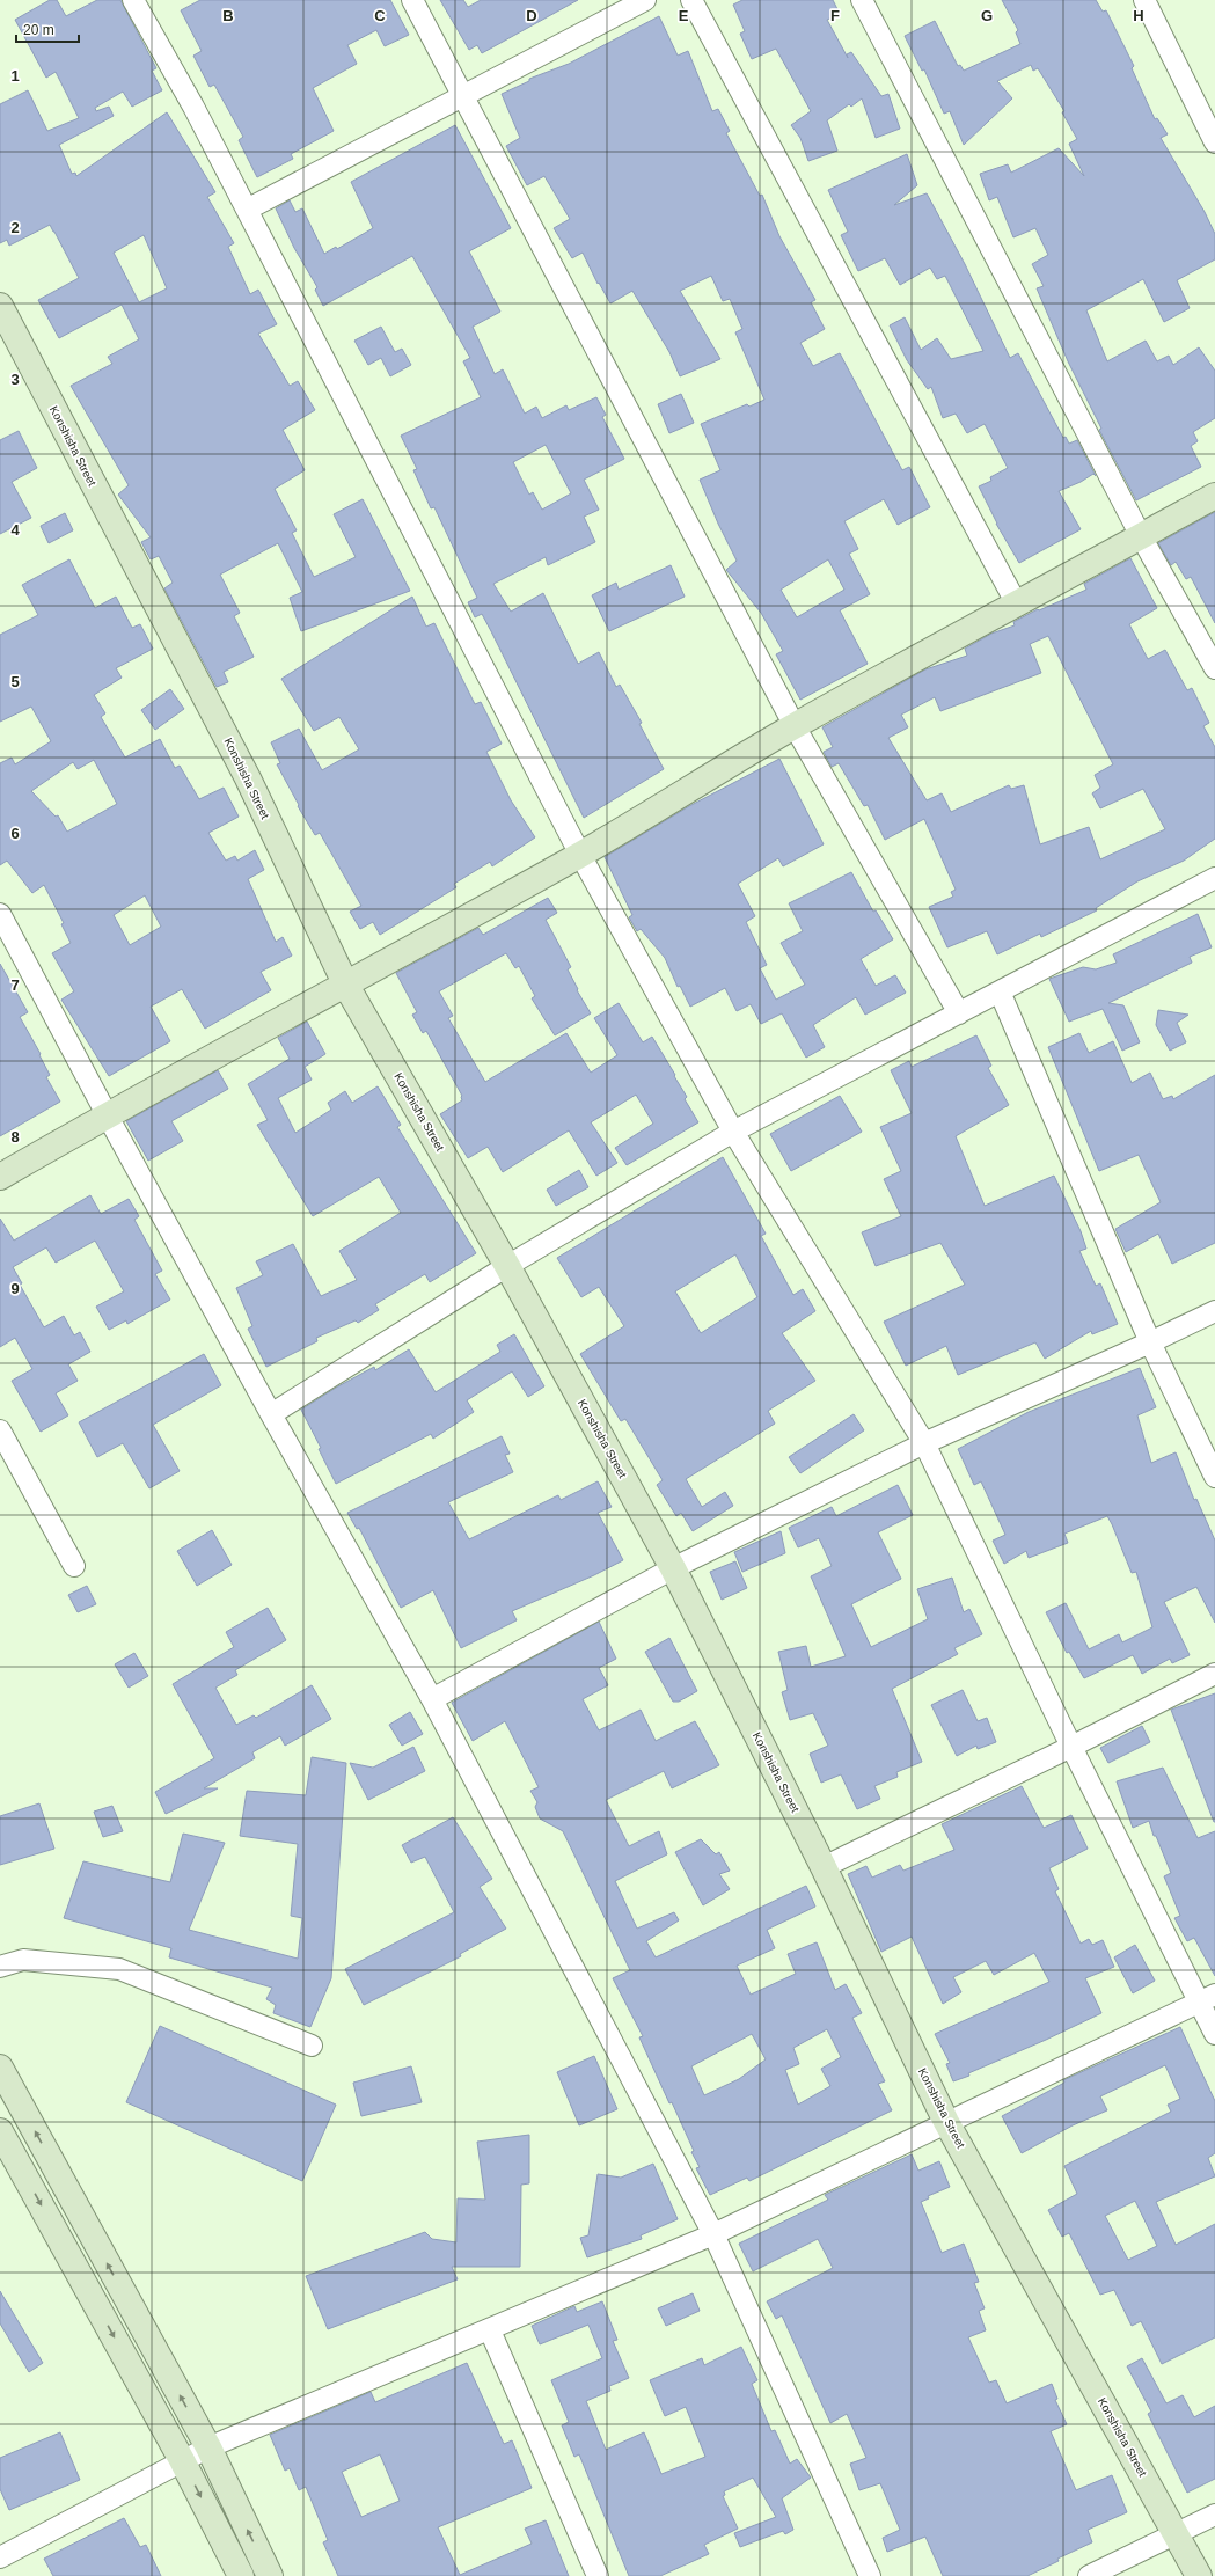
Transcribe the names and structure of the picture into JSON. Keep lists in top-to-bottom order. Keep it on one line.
{"streets":{"street":["Konshisha Street"]},"scale_bar":"20 m","grid":{"columns":["B","C","D","E","F","G","H"],"rows":["1","2","3","4","5","6","7","8","9"]}}
